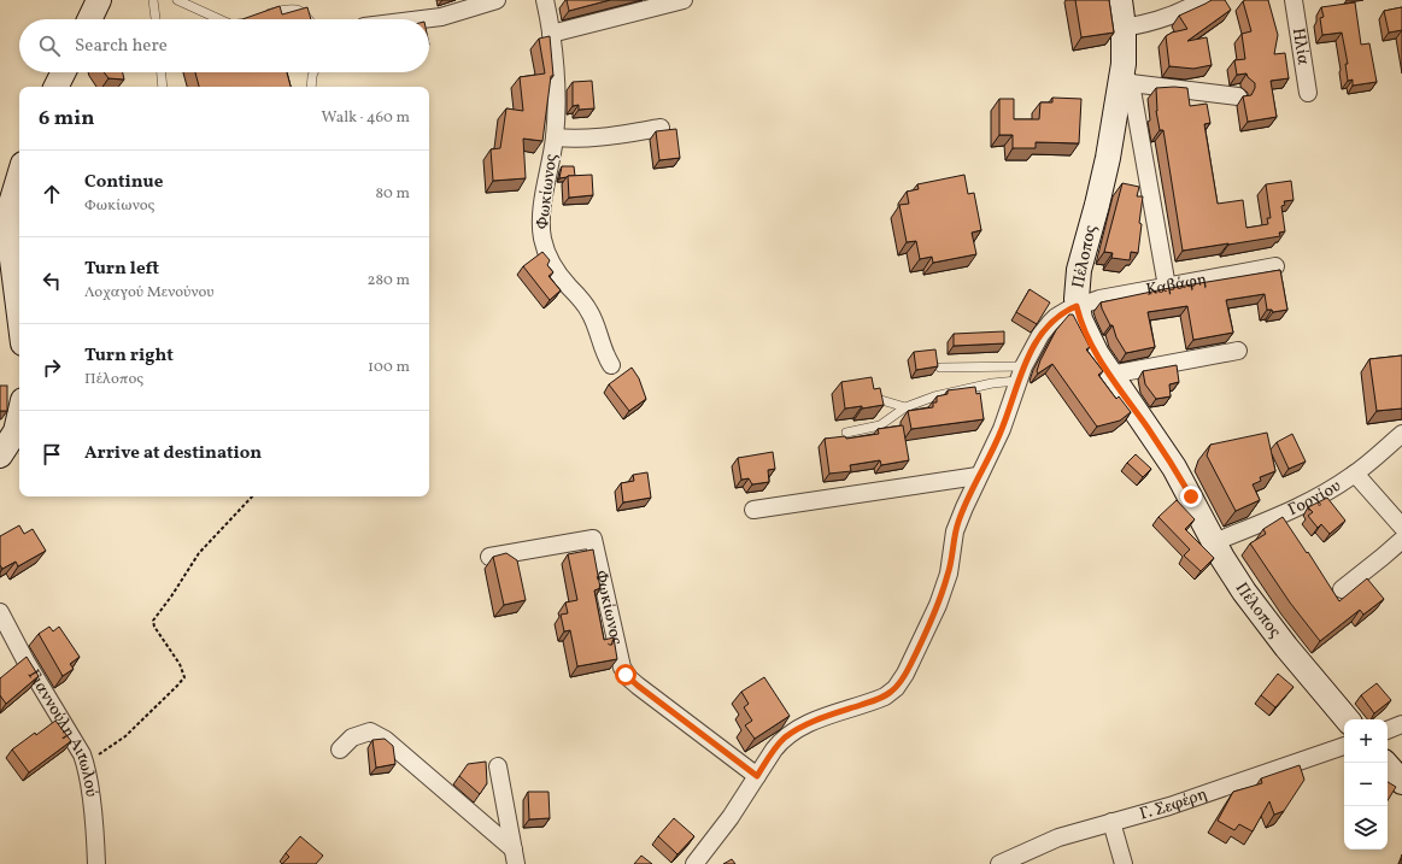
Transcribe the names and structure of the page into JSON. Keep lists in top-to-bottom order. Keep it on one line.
{"streets":{"street":["Ηλία","Φωκίωνος","Πέλοπος","Καβάφη","Γοργίου","Γιαννούλη Αιτωλού","Γ. Σεφέρη"]},"crossings":[["Φωκίωνος","Καβάφη"],["Πέλοπος","Καβάφη"],["Πέλοπος","Γοργίου"]],"page":{"search":"Search here","heading":["6 min","Walk · 460 m"],"list":[["Continue","Φωκίωνος","80 m"],["Turn left","Λοχαγού Μενούνου","280 m"],["Turn right","Πέλοπος","100 m"],"Arrive at destination"],"map_buttons":["+","−"]}}
